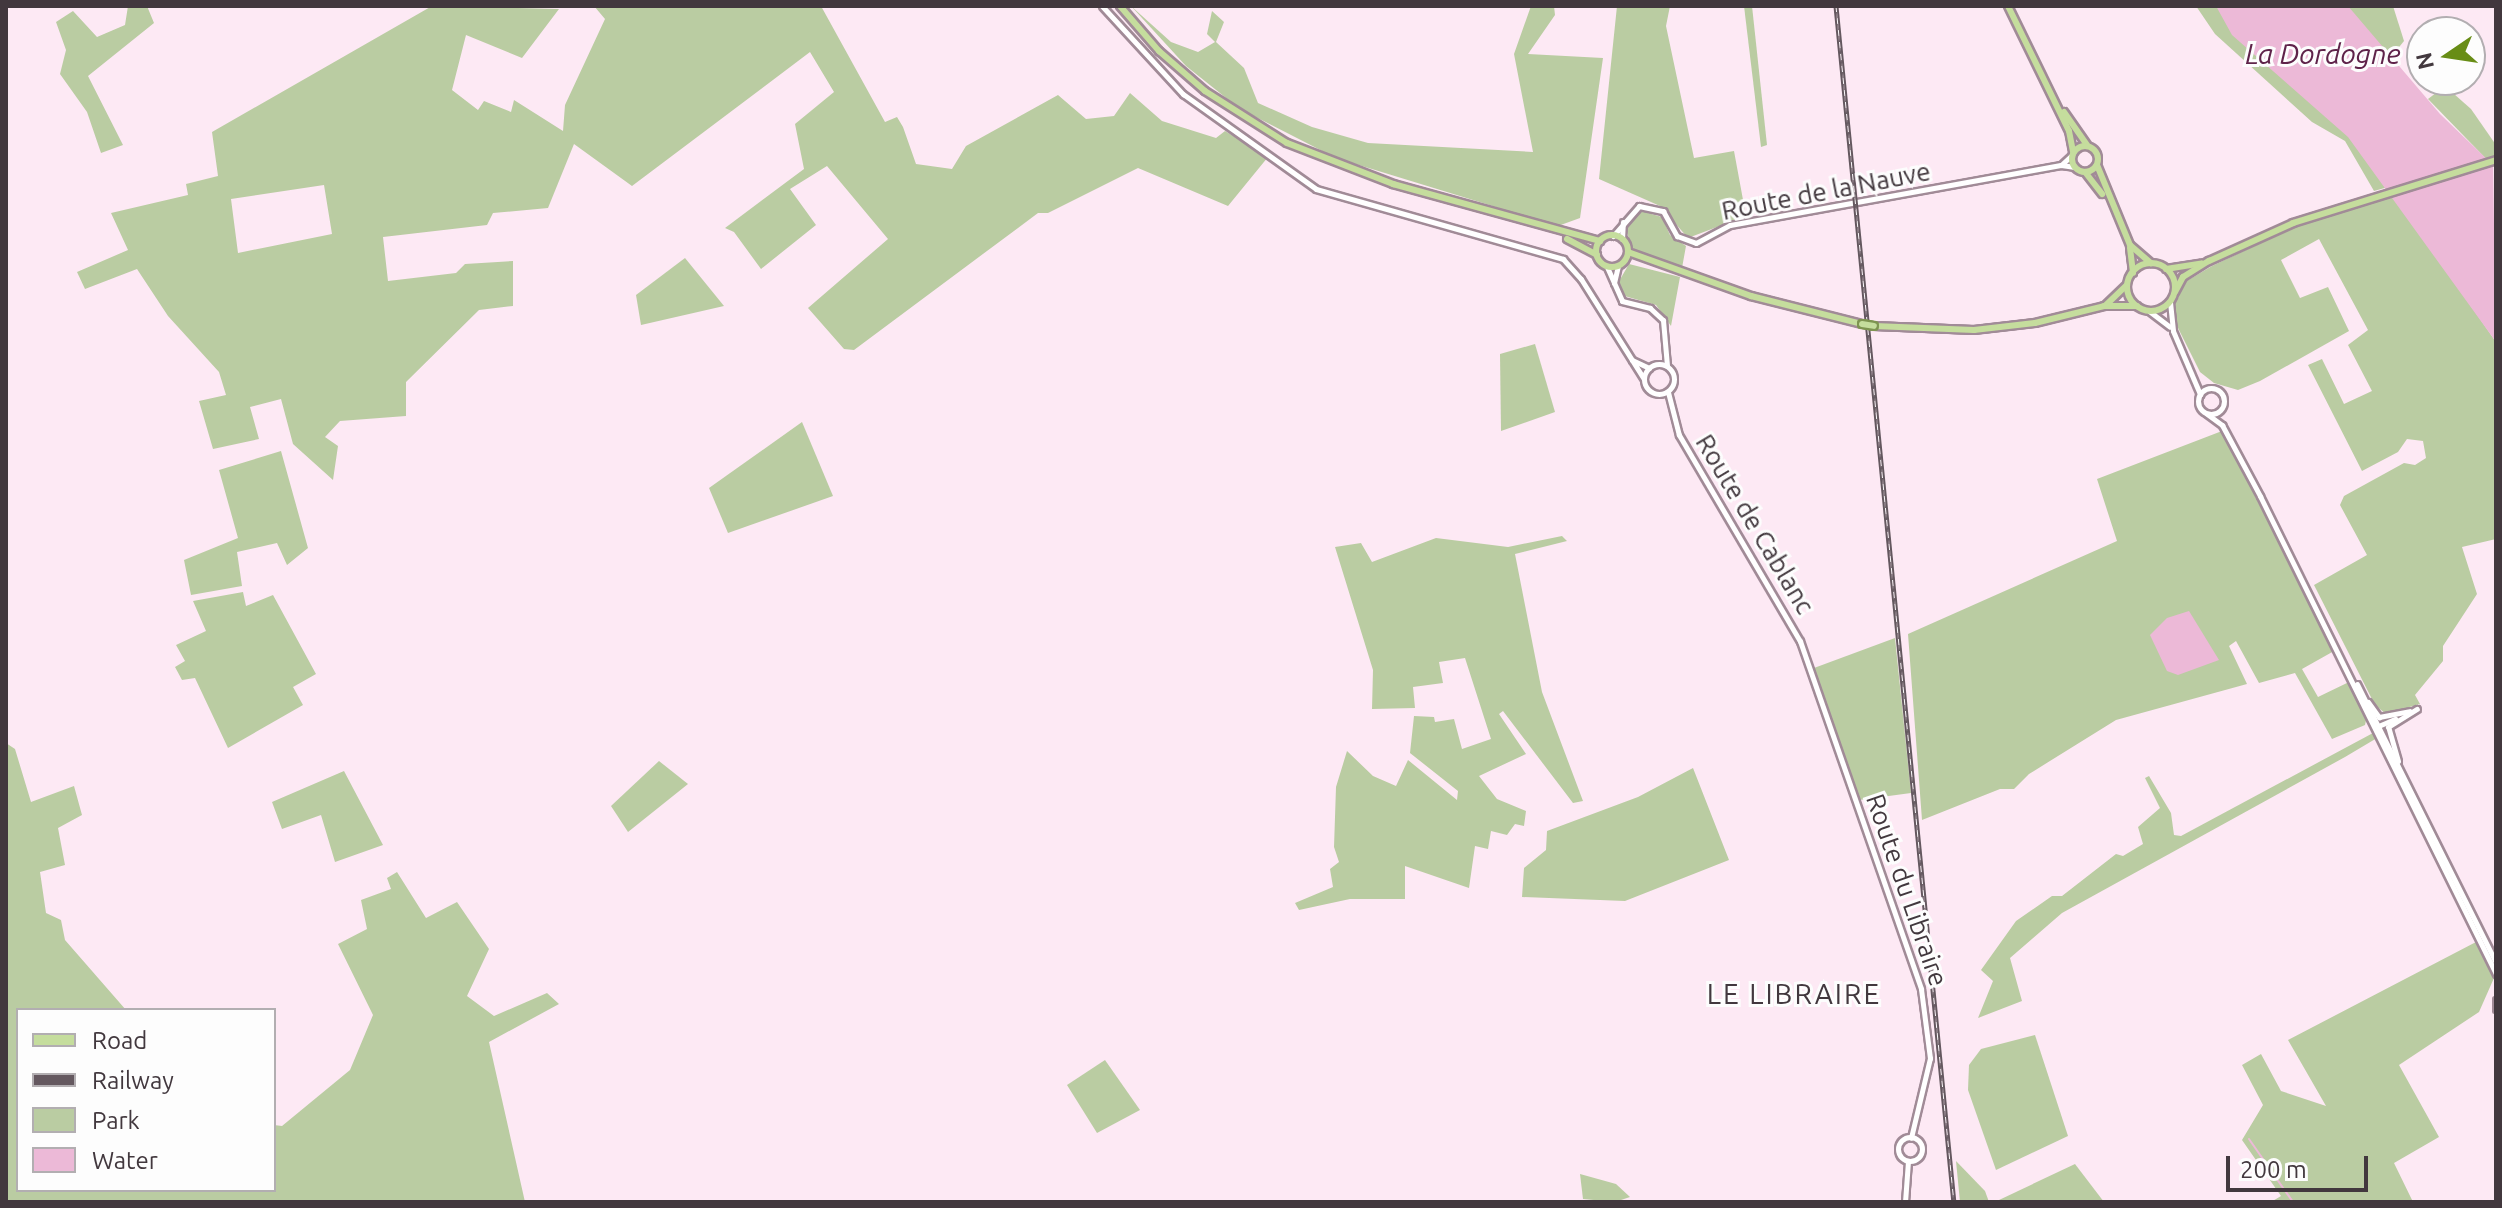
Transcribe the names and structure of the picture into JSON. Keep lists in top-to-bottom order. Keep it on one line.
{"streets":{"main road":["Route de la Nauve","Route de Cablanc","Route du Libraire"]},"crossings":[["Route de Cablanc","Route du Libraire"]],"districts":["LE LIBRAIRE"],"water":["La Dordogne"],"legend":["Road","Railway","Park","Water"],"scale_bar":"200 m","north":"left"}
